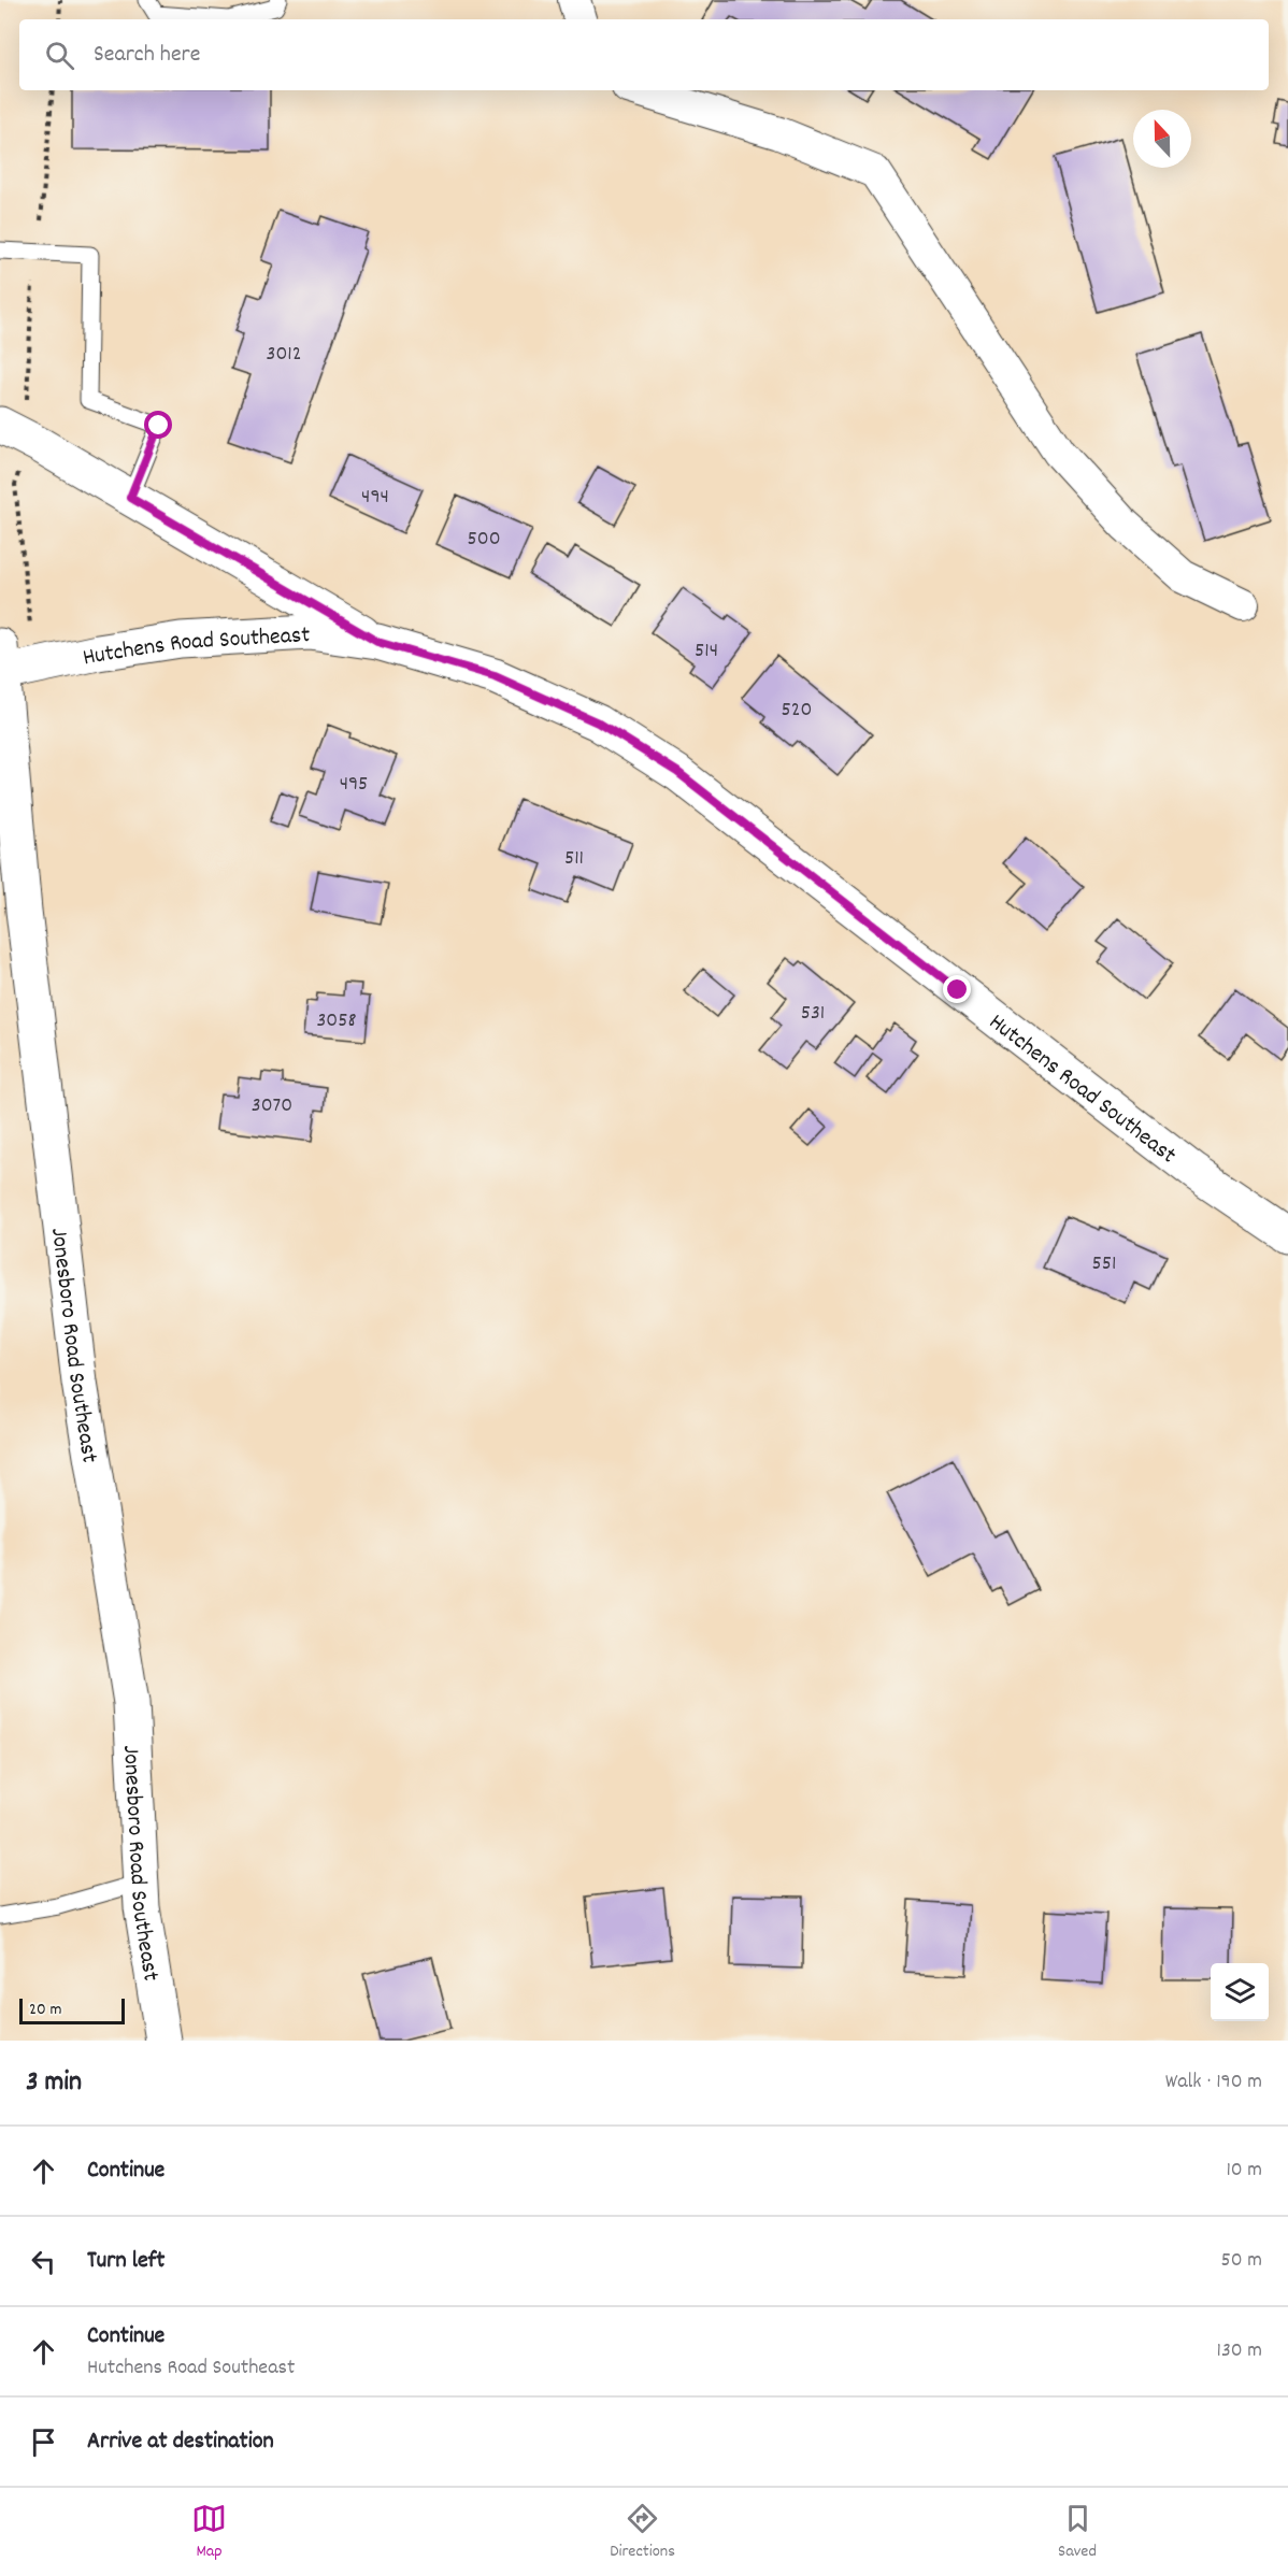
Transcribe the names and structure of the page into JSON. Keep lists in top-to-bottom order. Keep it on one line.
{"streets":{"street":["Hutchens Road Southeast","Jonesboro Road Southeast"]},"crossings":[["Hutchens Road Southeast","Jonesboro Road Southeast"]],"house_numbers":["3012","494","500","514","520","495","511","531","3058","3070","551"],"scale_bar":"20 m","north":"top","page":{"search":"Search here","scale":"20 m","heading":["3 min","Walk · 190 m"],"list":[["Continue","10 m"],["Turn left","50 m"],["Continue","Hutchens Road Southeast","130 m"],"Arrive at destination"],"nav":["Map","Directions","Saved"]}}
